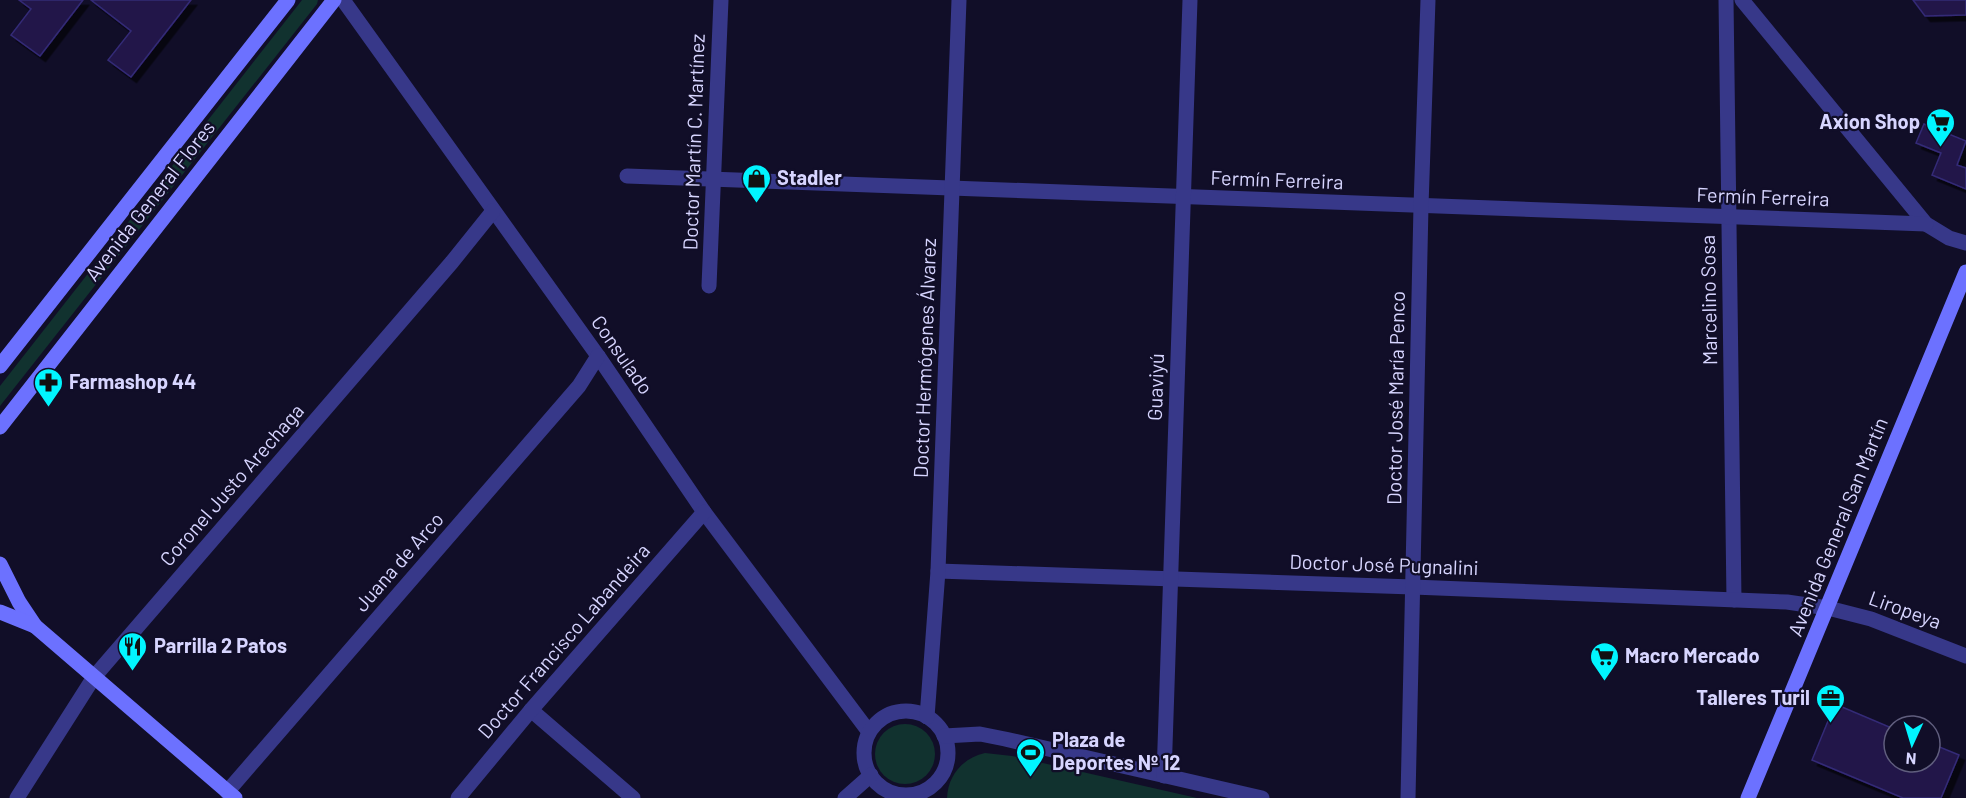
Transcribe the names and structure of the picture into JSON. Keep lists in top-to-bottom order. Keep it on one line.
{"streets":{"main road":["Avenida General Flores","Avenida General San Martín"],"street":["Doctor Martín C. Martínez","Fermín Ferreira","Marcelino Sosa","Consulado","Doctor Hermógenes Álvarez","Guaviyú","Doctor José María Penco","Coronel Justo Arechaga","Juana de Arco","Doctor José Pugnalini","Liropeya","Doctor Francisco Labandeira"]},"crossings":[["Doctor Martín C. Martínez","Fermín Ferreira"],["Fermín Ferreira","Marcelino Sosa"],["Fermín Ferreira","Doctor Hermógenes Álvarez"],["Fermín Ferreira","Guaviyú"],["Fermín Ferreira","Doctor José María Penco"],["Marcelino Sosa","Doctor José Pugnalini"],["Consulado","Doctor Hermógenes Álvarez"],["Consulado","Coronel Justo Arechaga"],["Consulado","Juana de Arco"],["Consulado","Doctor Francisco Labandeira"],["Doctor Hermógenes Álvarez","Doctor José Pugnalini"],["Guaviyú","Doctor José Pugnalini"],["Doctor José María Penco","Doctor José Pugnalini"],["Avenida General San Martín","Doctor José Pugnalini"],["Avenida General San Martín","Liropeya"],["Doctor José Pugnalini","Liropeya"]],"places":{"supermarket":["Axion Shop","Macro Mercado"],"shop":["Stadler"],"pharmacy":["Farmashop 44"],"restaurant":["Parrilla 2 Patos"],"office":["Talleres Turil"],"sports":["Plaza de Deportes Nº 12"]},"north":"bottom"}
